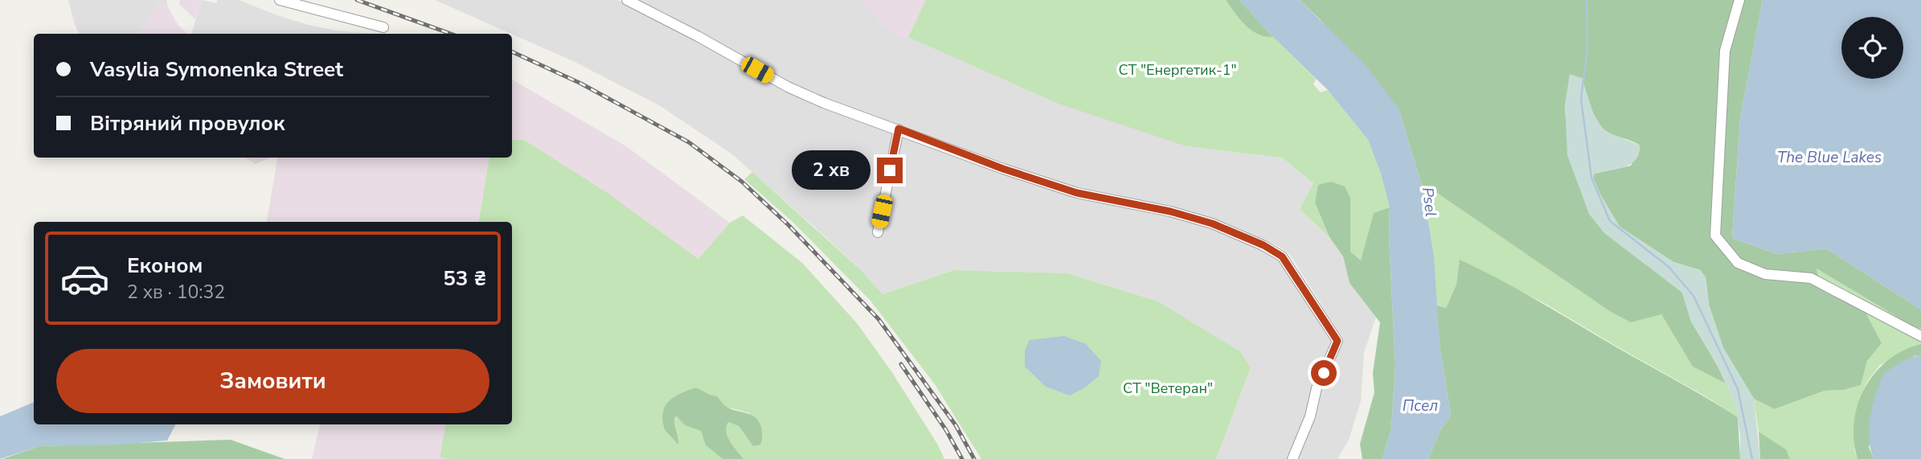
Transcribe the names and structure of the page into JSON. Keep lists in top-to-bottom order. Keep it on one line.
{"water":["The Blue Lakes","Psel","Псел"],"parks":["СТ \"Енергетик-1\"","СТ \"Ветеран\""],"page":{"banner":["Vasylia Symonenka Street","Вітряний провулок"],"bubble":"2 хв","list":[{"name":"Економ","note":"2 хв · 10:32","value":"53 ₴"}],"buttons":"Замовити"}}
